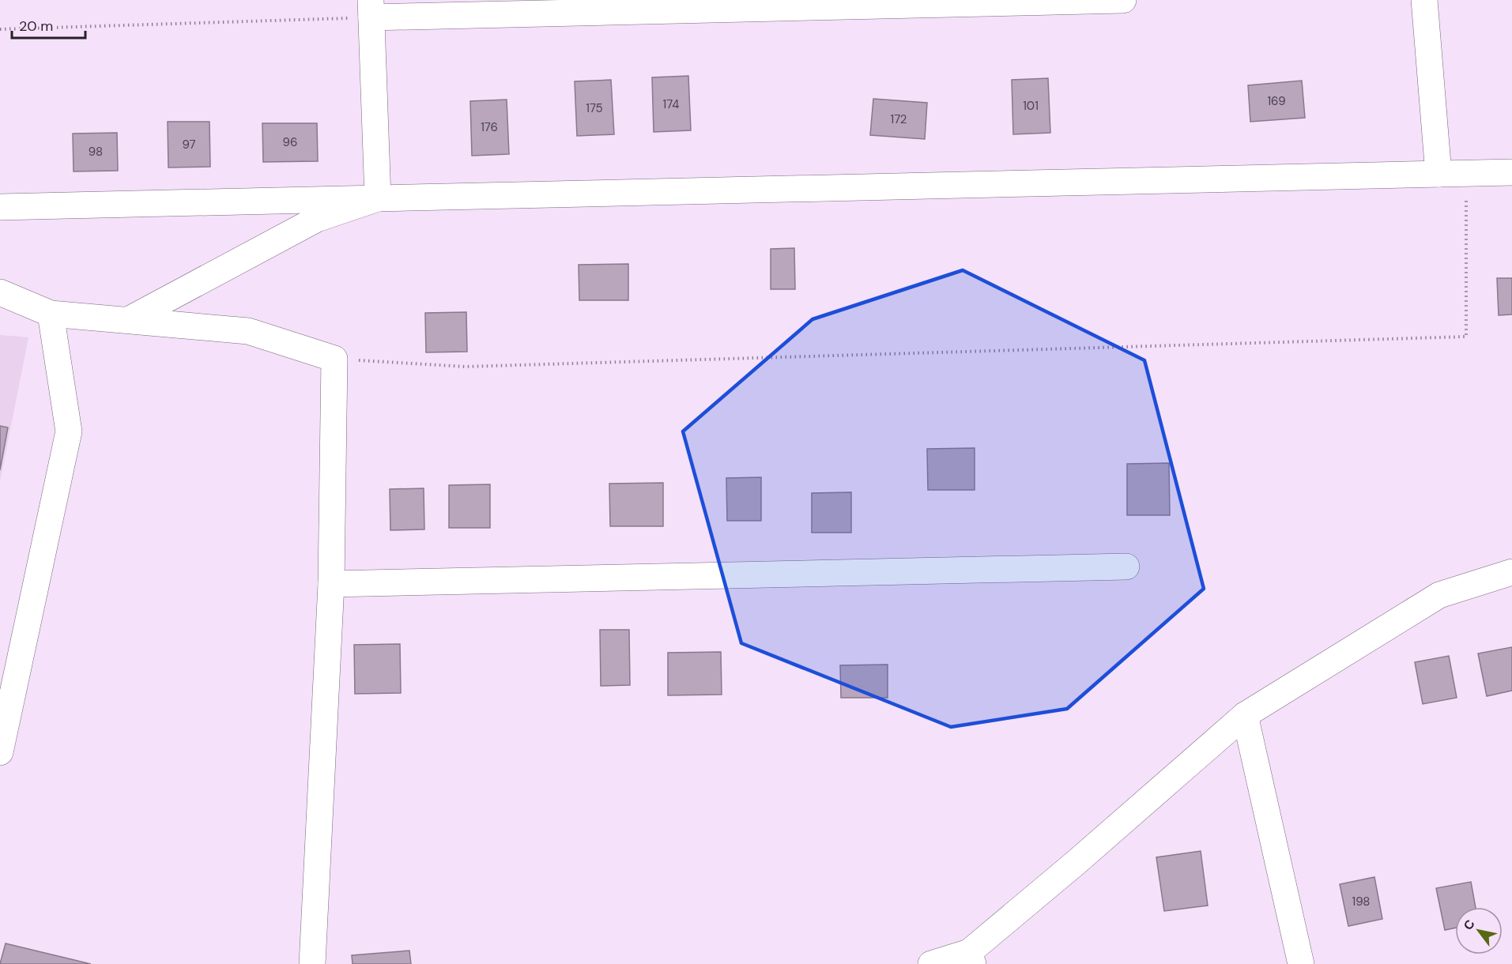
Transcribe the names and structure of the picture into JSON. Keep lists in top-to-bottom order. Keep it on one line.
{"house_numbers":["169","174","101","175","172","176","96","97","98","198"],"scale_bar":"20 m","north":"top left"}
